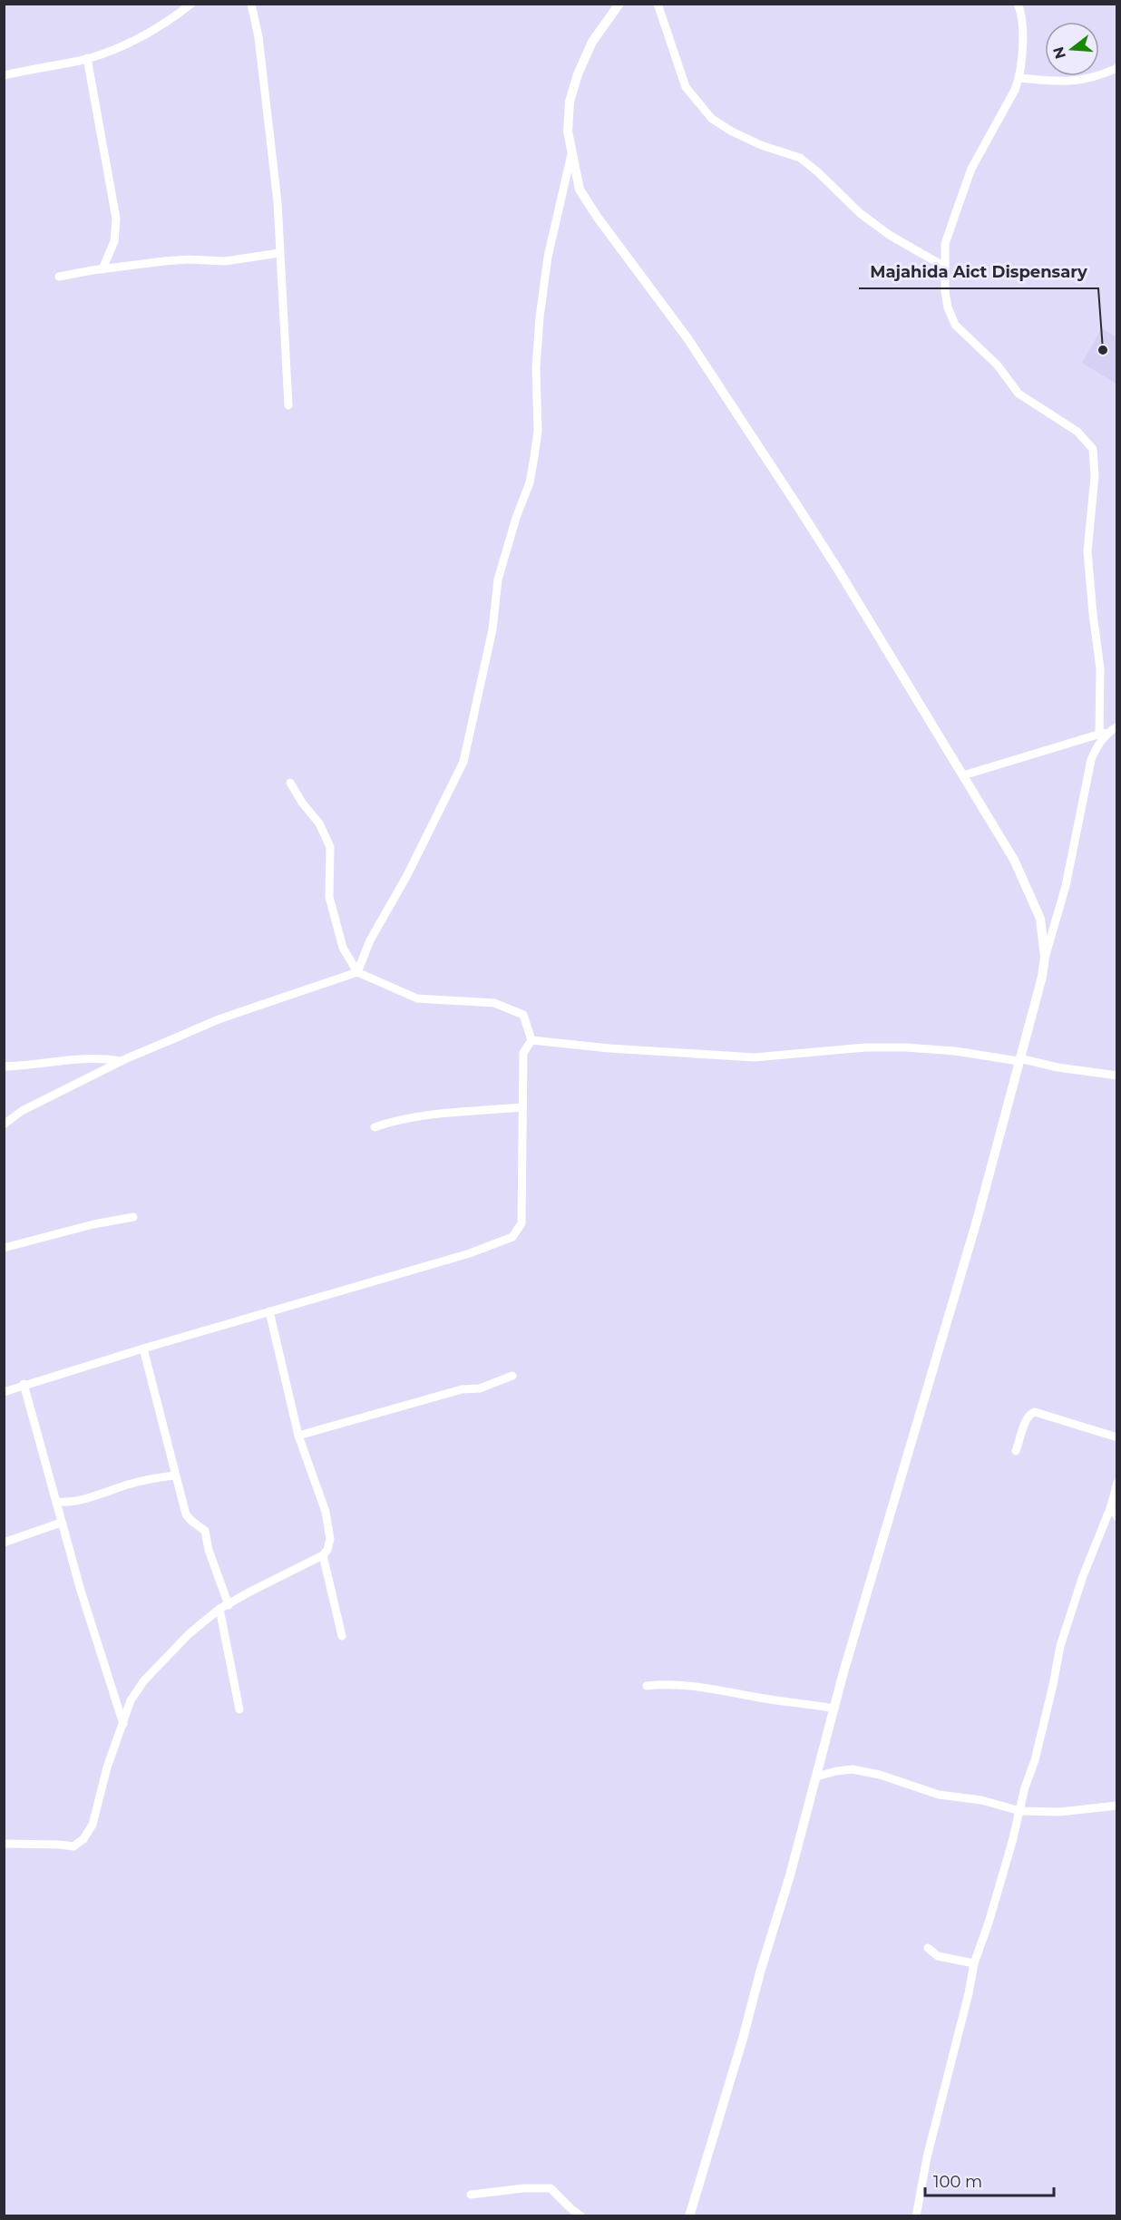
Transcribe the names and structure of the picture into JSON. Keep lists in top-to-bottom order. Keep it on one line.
{"places":["Majahida Aict Dispensary"],"scale_bar":"100 m","north":"left"}
